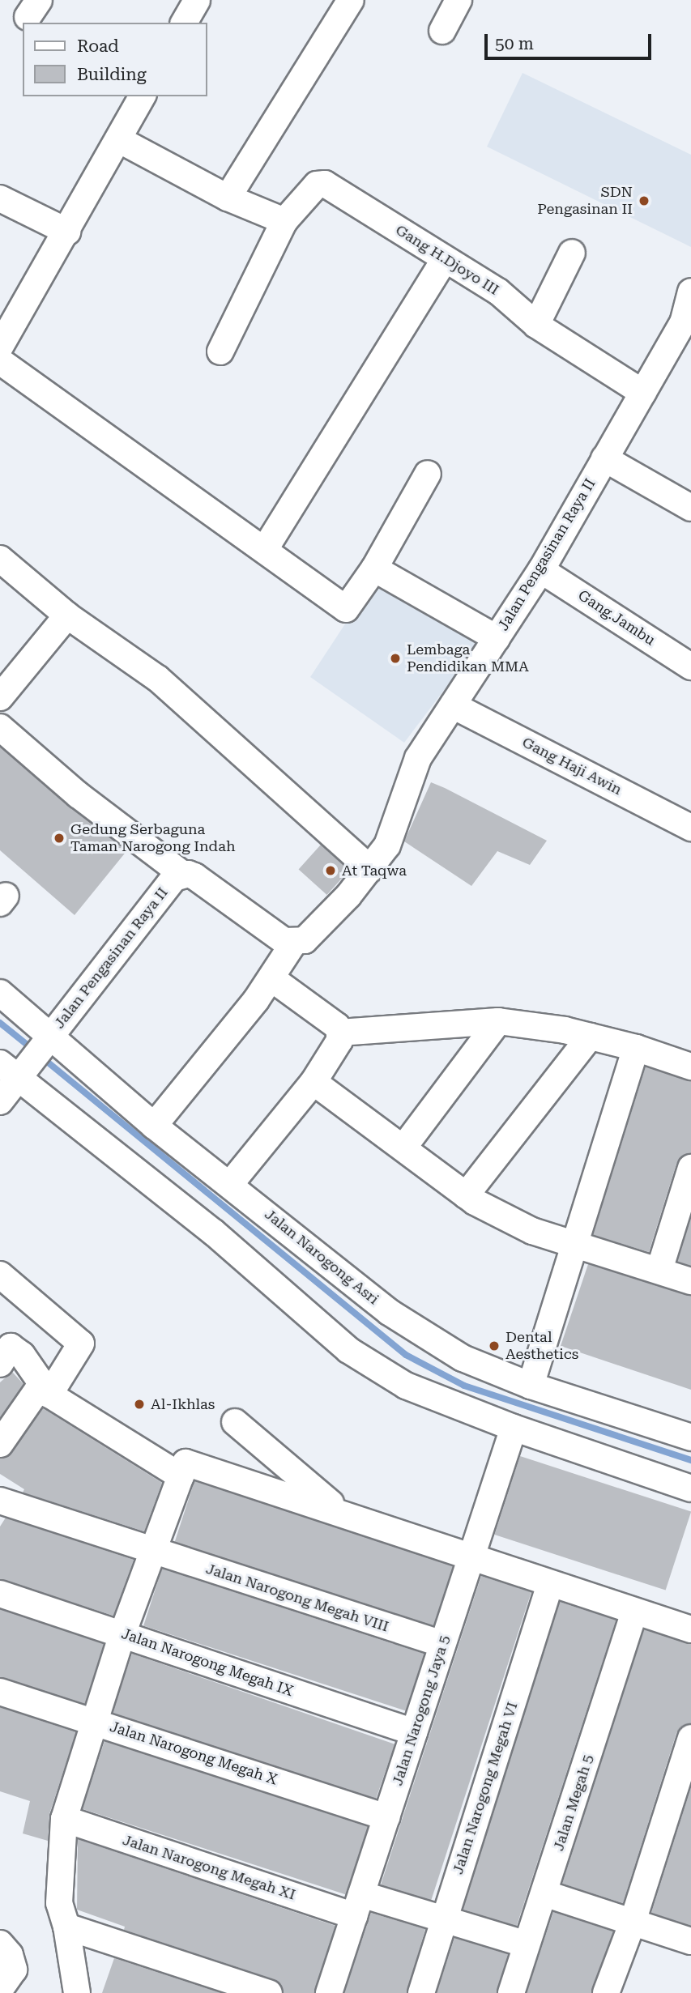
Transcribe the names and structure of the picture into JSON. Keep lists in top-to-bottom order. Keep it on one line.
{"streets":{"street":["Gang H.Djoyo III","Jalan Pengasinan Raya II","Gang.Jambu","Gang Haji Awin","Jalan Narogong Asri","Jalan Narogong Megah VIII","Jalan Narogong Megah IX","Jalan Narogong Jaya 5","Jalan Narogong Megah X","Jalan Narogong Megah VI","Jalan Megah 5","Jalan Narogong Megah XI"]},"crossings":[["Gang H.Djoyo III","Jalan Pengasinan Raya II"],["Jalan Pengasinan Raya II","Gang.Jambu"],["Jalan Pengasinan Raya II","Gang Haji Awin"],["Jalan Pengasinan Raya II","Jalan Narogong Asri"],["Jalan Narogong Megah VIII","Jalan Narogong Jaya 5"],["Jalan Narogong Megah IX","Jalan Narogong Jaya 5"],["Jalan Narogong Jaya 5","Jalan Narogong Megah X"],["Jalan Narogong Jaya 5","Jalan Narogong Megah XI"],["Jalan Narogong Megah VI","Jalan Narogong Megah XI"],["Jalan Megah 5","Jalan Narogong Megah XI"]],"places":["SDN Pengasinan II","Lembaga Pendidikan MMA","Gedung Serbaguna Taman Narogong Indah","At Taqwa","Dental Aesthetics","Al-Ikhlas"],"legend":["Road","Building"],"scale_bar":"50 m"}
